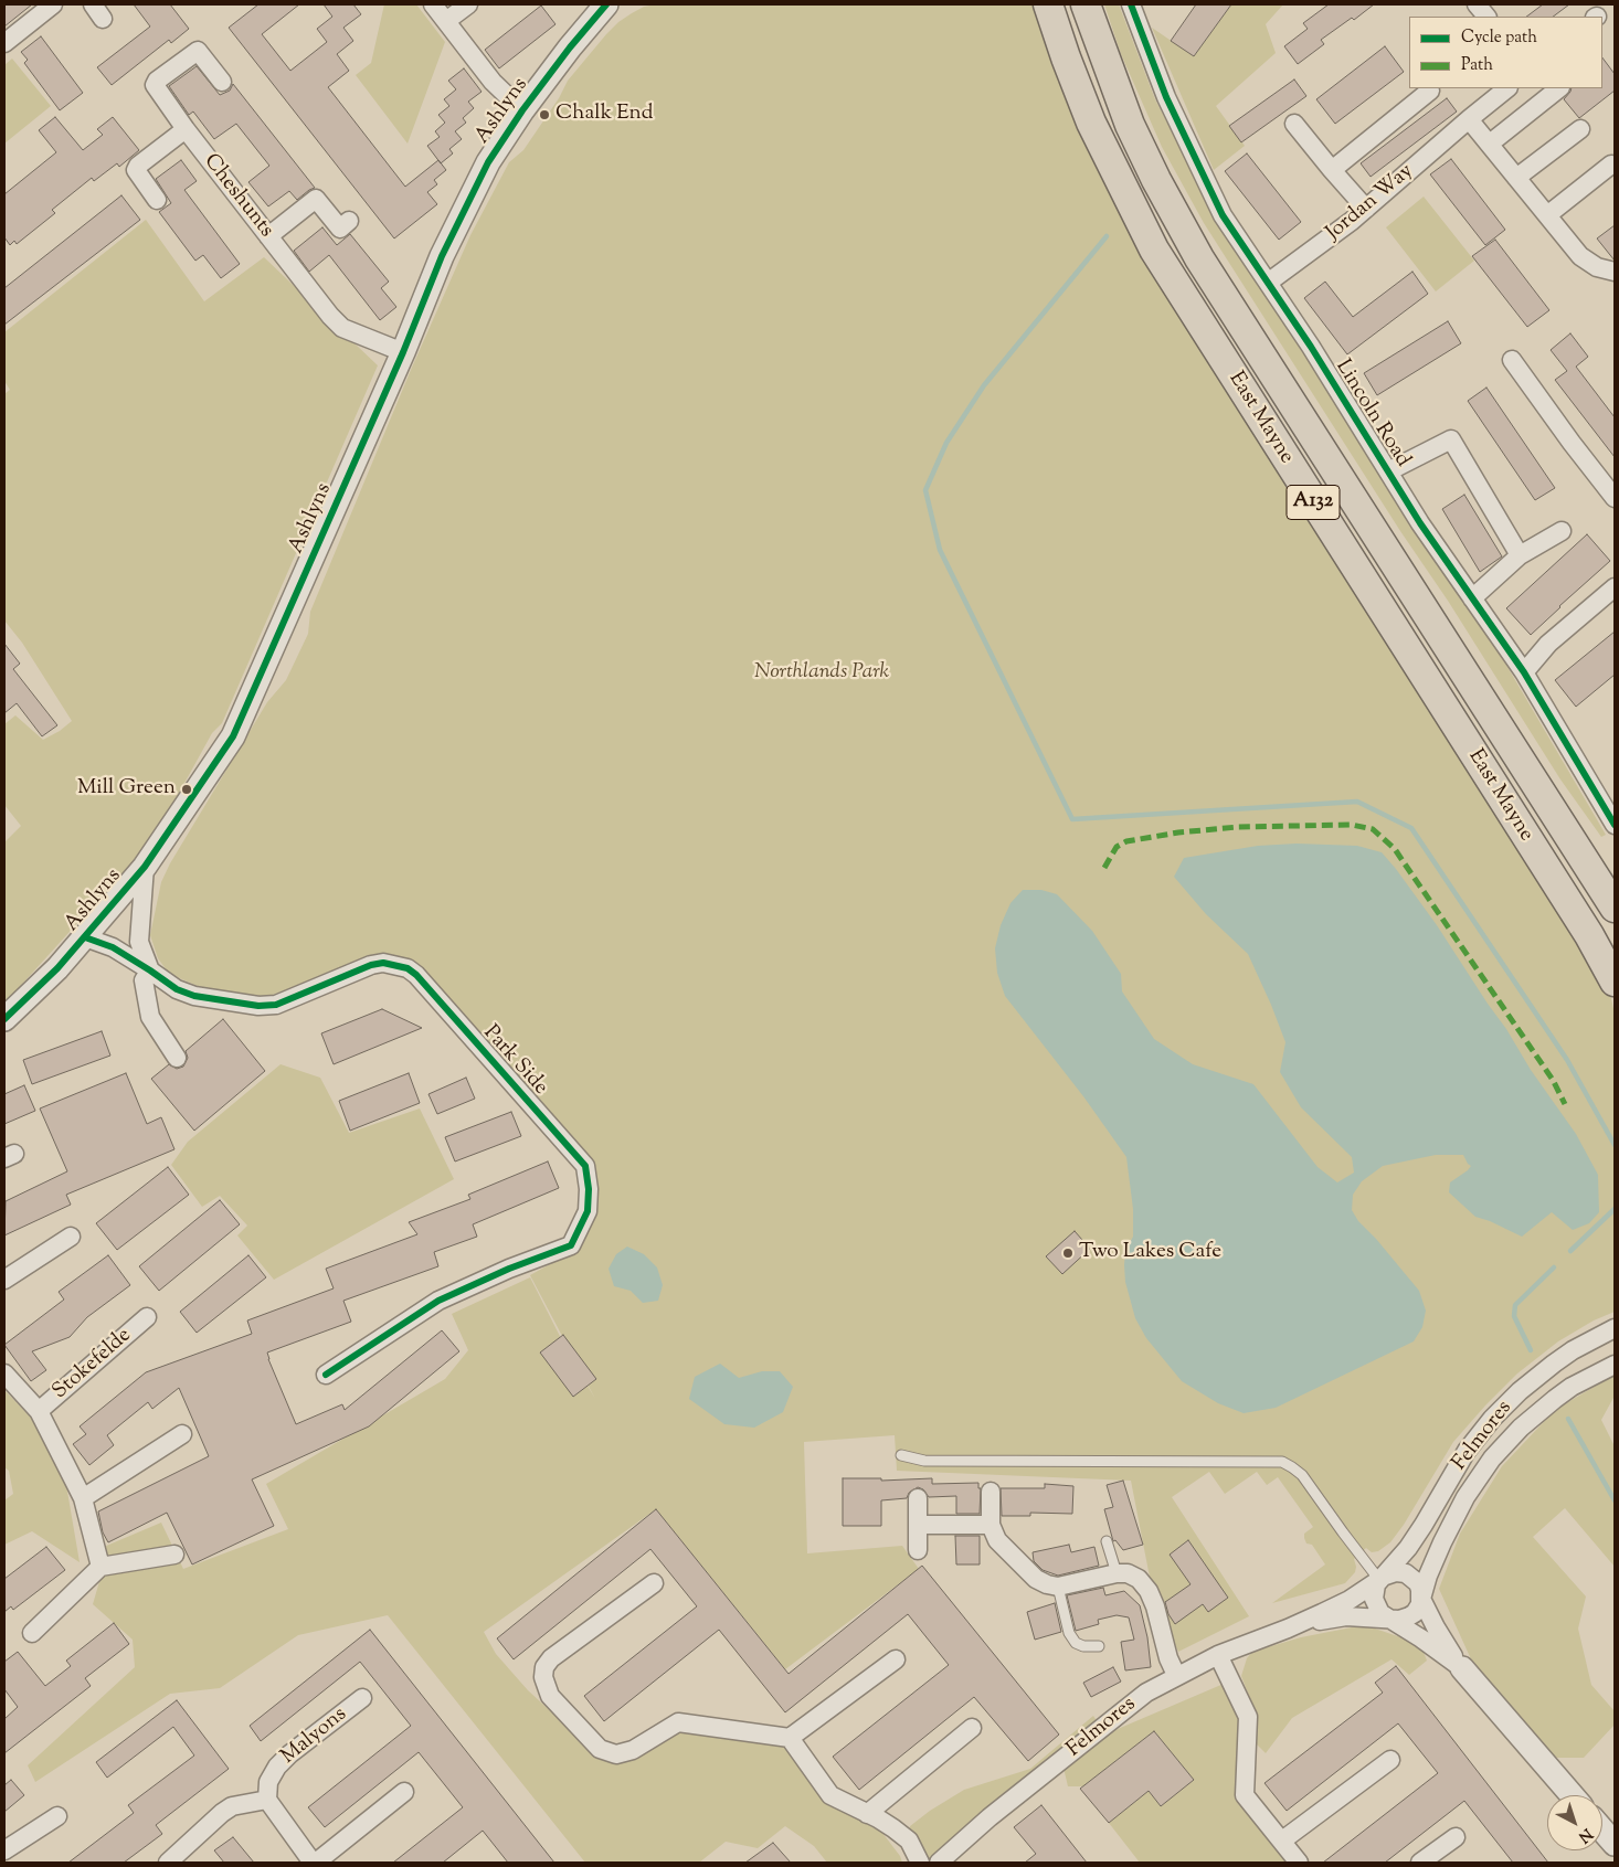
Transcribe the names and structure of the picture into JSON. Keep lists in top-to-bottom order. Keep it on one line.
{"streets":{"main road":["East Mayne","A132"],"street":["Ashlyns","Cheshunts","Jordan Way","Lincoln Road","Park Side","Stokefelde","Felmores","Malyons"]},"crossings":[["Ashlyns","Cheshunts"],["Ashlyns","Park Side"],["Jordan Way","Lincoln Road"]],"parks":["Northlands Park"],"places":["Chalk End","Mill Green","Two Lakes Cafe"],"legend":["Cycle path","Path"],"north":"bottom right"}
